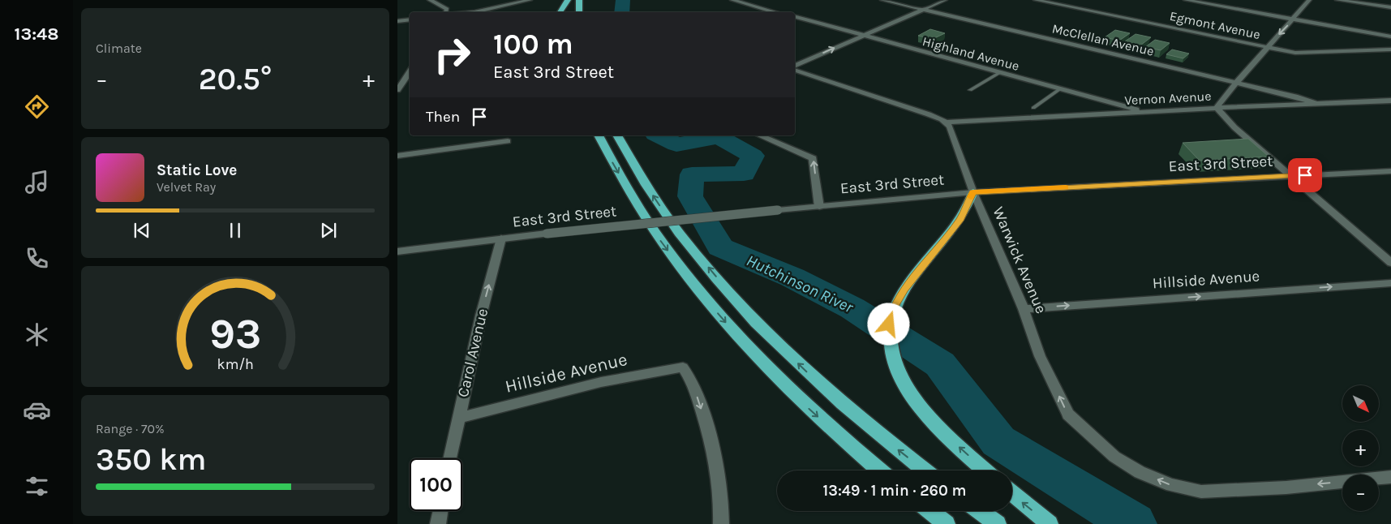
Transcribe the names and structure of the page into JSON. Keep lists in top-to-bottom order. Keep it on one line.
{"streets":{"street":["Egmont Avenue","McClellan Avenue","Highland Avenue","Vernon Avenue","East 3rd Street","Warwick Avenue","Hillside Avenue","Carol Avenue"]},"crossings":[["McClellan Avenue","Vernon Avenue"],["Highland Avenue","Vernon Avenue"],["Vernon Avenue","Warwick Avenue"],["East 3rd Street","Warwick Avenue"],["East 3rd Street","Carol Avenue"],["Warwick Avenue","Hillside Avenue"],["Hillside Avenue","Carol Avenue"]],"one_way":["Warwick Avenue","Hillside Avenue","Carol Avenue"],"water":["Hutchinson River"],"north":"bottom right","page":{"tabs":"13:48","tile":["Climate",["Range · 70%","350 km"]],"turn":["100 m","East 3rd Street"],"heat":["−","20.5°","+"],"then":"Then","song":["Static Love","Velvet Ray"],"map_buttons":["+","−"],"limit":"100","trip":"13:49 · 1 min · 260 m","gauge":["93","km/h"]}}
